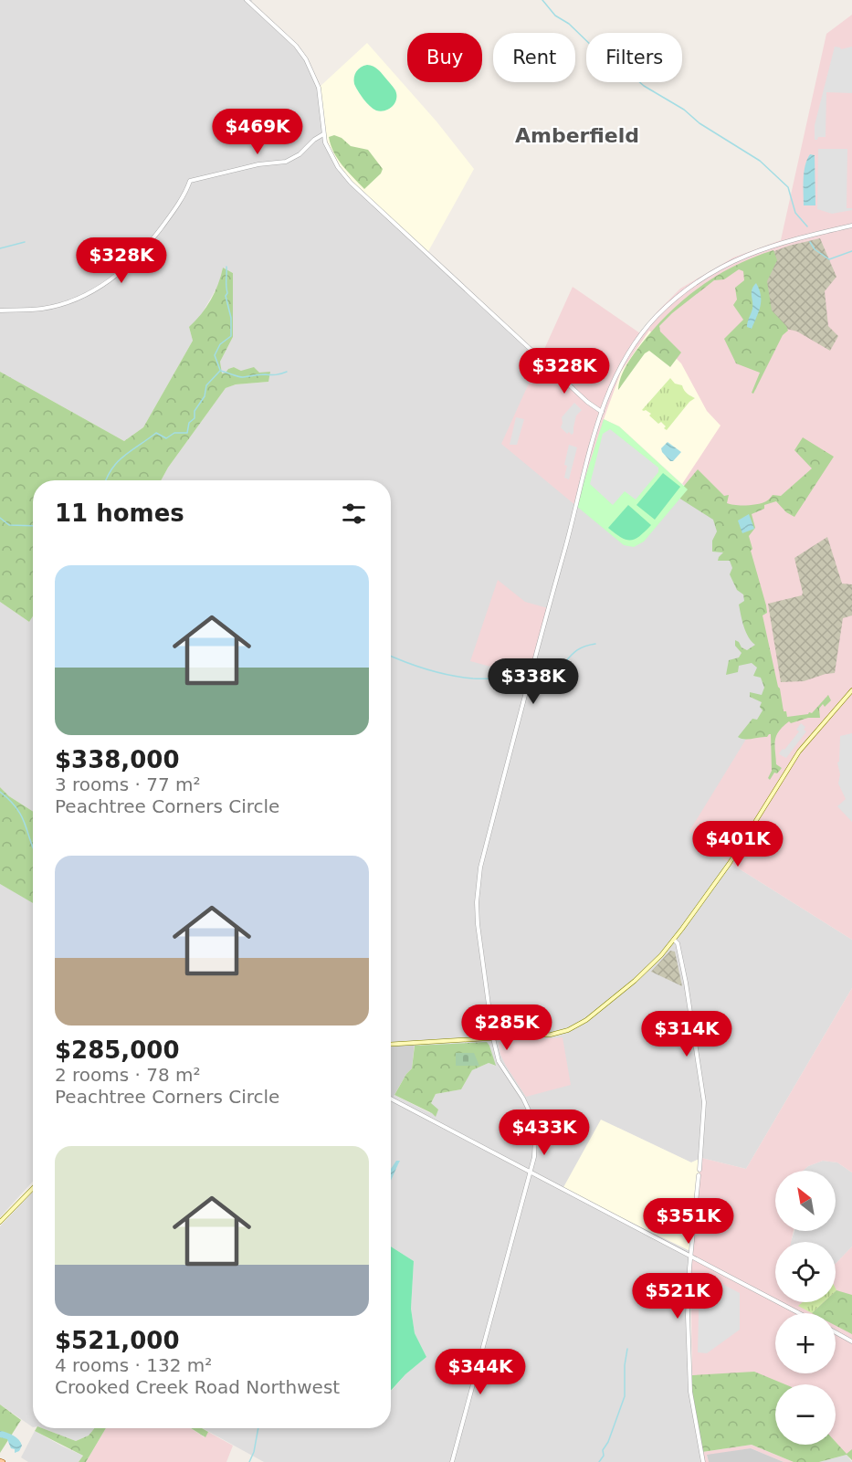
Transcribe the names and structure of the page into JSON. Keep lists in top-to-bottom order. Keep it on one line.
{"districts":["Amberfield"],"north":"top left","page":{"chip":["Buy","Rent","Filters"],"price":["$469K","$328K","$328K","$338K","$401K","$285K","$314K","$433K","$351K","$521K","$344K"],"heading":"11 homes","list":[{"name":"$338,000","note":"3 rooms · 77 m² · Peachtree Corners Circle"},{"name":"$285,000","note":"2 rooms · 78 m² · Peachtree Corners Circle"},{"name":"$521,000","note":"4 rooms · 132 m² · Crooked Creek Road Northwest"}],"map_buttons":["+","−"]}}
